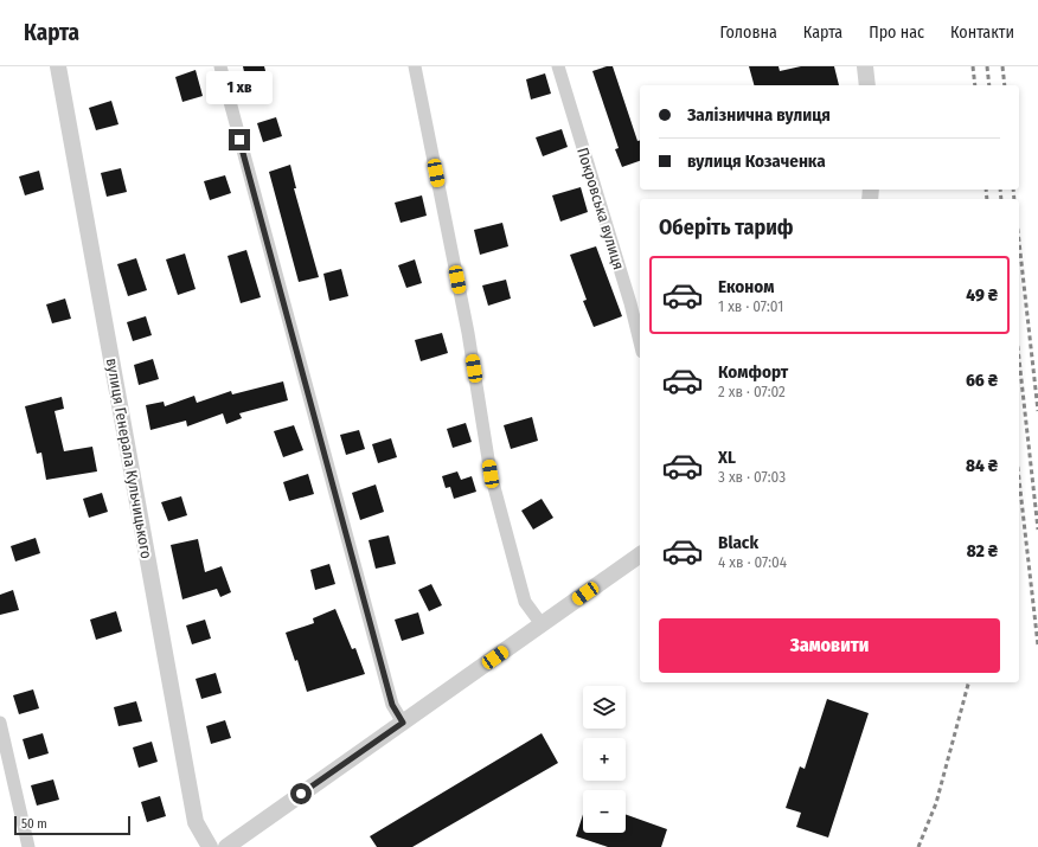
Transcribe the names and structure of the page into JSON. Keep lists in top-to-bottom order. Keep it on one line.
{"streets":{"street":["Покровська вулиця","вулиця Генерала Кульчицького"]},"scale_bar":"50 m","page":{"header":"Карта","nav":["Головна","Карта","Про нас","Контакти"],"bubble":"1 хв","banner":["Залізнична вулиця","вулиця Козаченка"],"heading":"Оберіть тариф","list":[{"name":"Економ","note":"1 хв · 07:01","value":"49 ₴"},{"name":"Комфорт","note":"2 хв · 07:02","value":"66 ₴"},{"name":"XL","note":"3 хв · 07:03","value":"84 ₴"},{"name":"Black","note":"4 хв · 07:04","value":"82 ₴"}],"buttons":"Замовити","map_buttons":["+","−"],"scale":"50 m"}}
